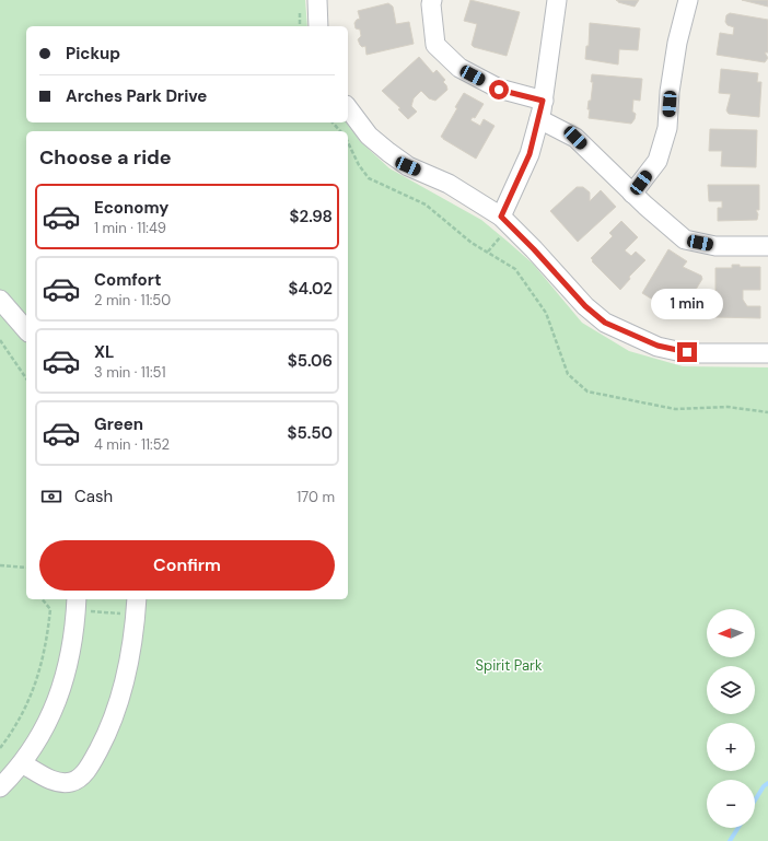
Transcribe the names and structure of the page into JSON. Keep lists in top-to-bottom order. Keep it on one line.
{"parks":["Spirit Park"],"north":"left","page":{"banner":["Pickup","Arches Park Drive"],"heading":"Choose a ride","list":[{"name":"Economy","note":"1 min · 11:49","value":"$2.98"},{"name":"Comfort","note":"2 min · 11:50","value":"$4.02"},{"name":"XL","note":"3 min · 11:51","value":"$5.06"},{"name":"Green","note":"4 min · 11:52","value":"$5.50"}],"bubble":"1 min","pay":["Cash","170 m"],"buttons":"Confirm","map_buttons":["+","−"]}}
